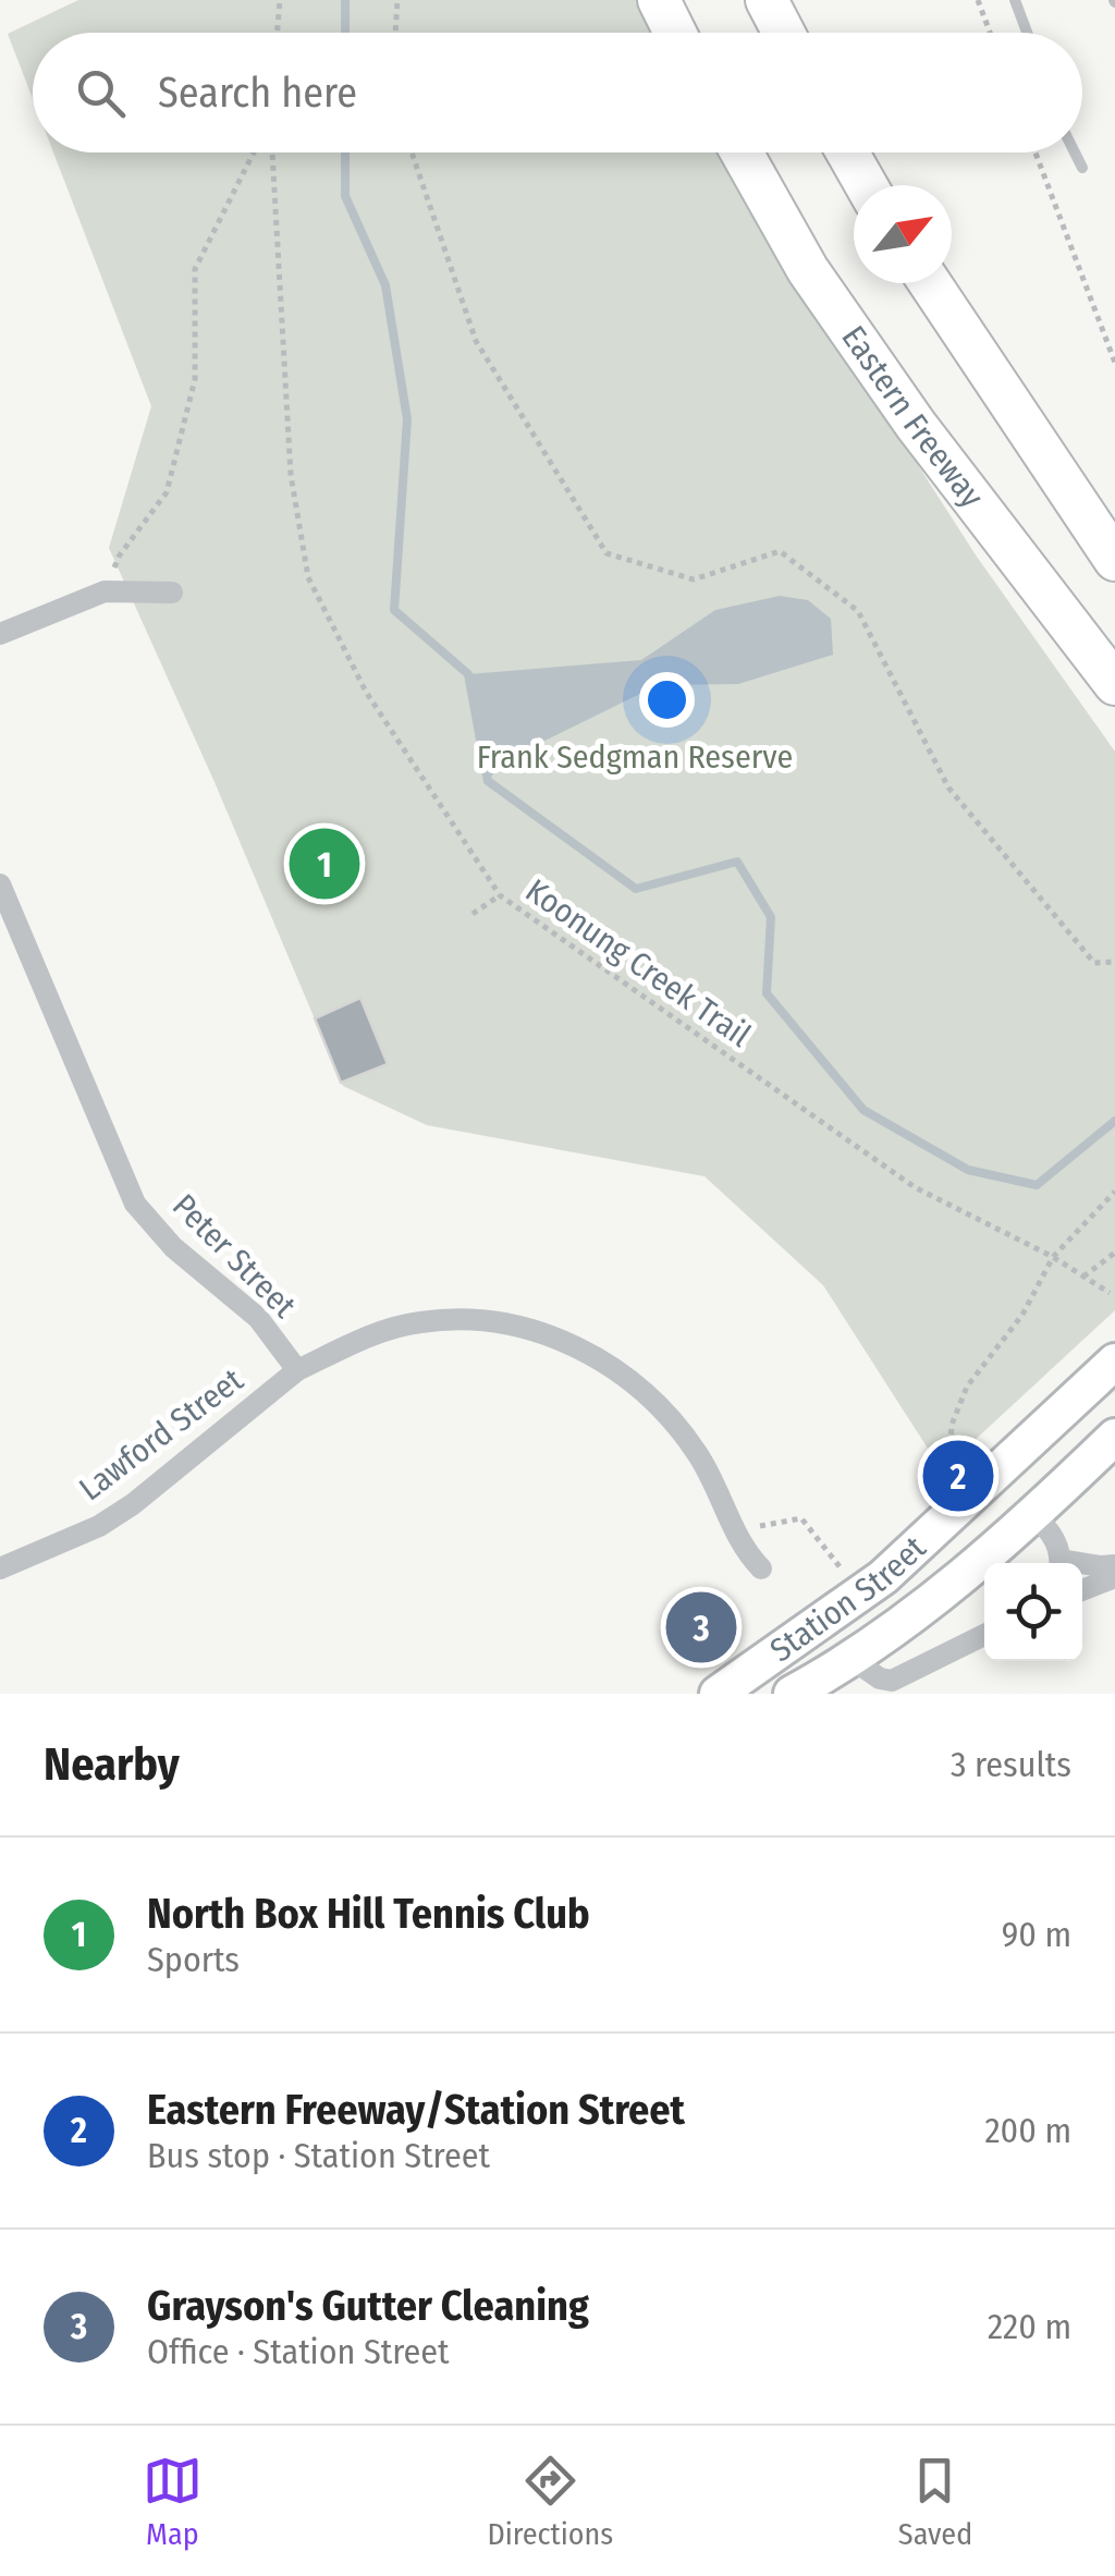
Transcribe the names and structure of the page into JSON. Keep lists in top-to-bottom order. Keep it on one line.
{"streets":{"highway":["Eastern Freeway"],"main road":["Station Street"],"street":["Peter Street","Lawford Street"],"path":["Koonung Creek Trail"]},"crossings":[["Peter Street","Lawford Street"]],"parks":["Frank Sedgman Reserve"],"north":"top right","page":{"search":"Search here","pins":["1","2","3"],"heading":["Nearby","3 results"],"list":[{"mark":"1","name":"North Box Hill Tennis Club","note":"Sports","value":"90 m"},{"mark":"2","name":"Eastern Freeway/Station Street","note":"Bus stop · Station Street","value":"200 m"},{"mark":"3","name":"Grayson's Gutter Cleaning","note":"Office · Station Street","value":"220 m"}],"nav":["Map","Directions","Saved"]}}
